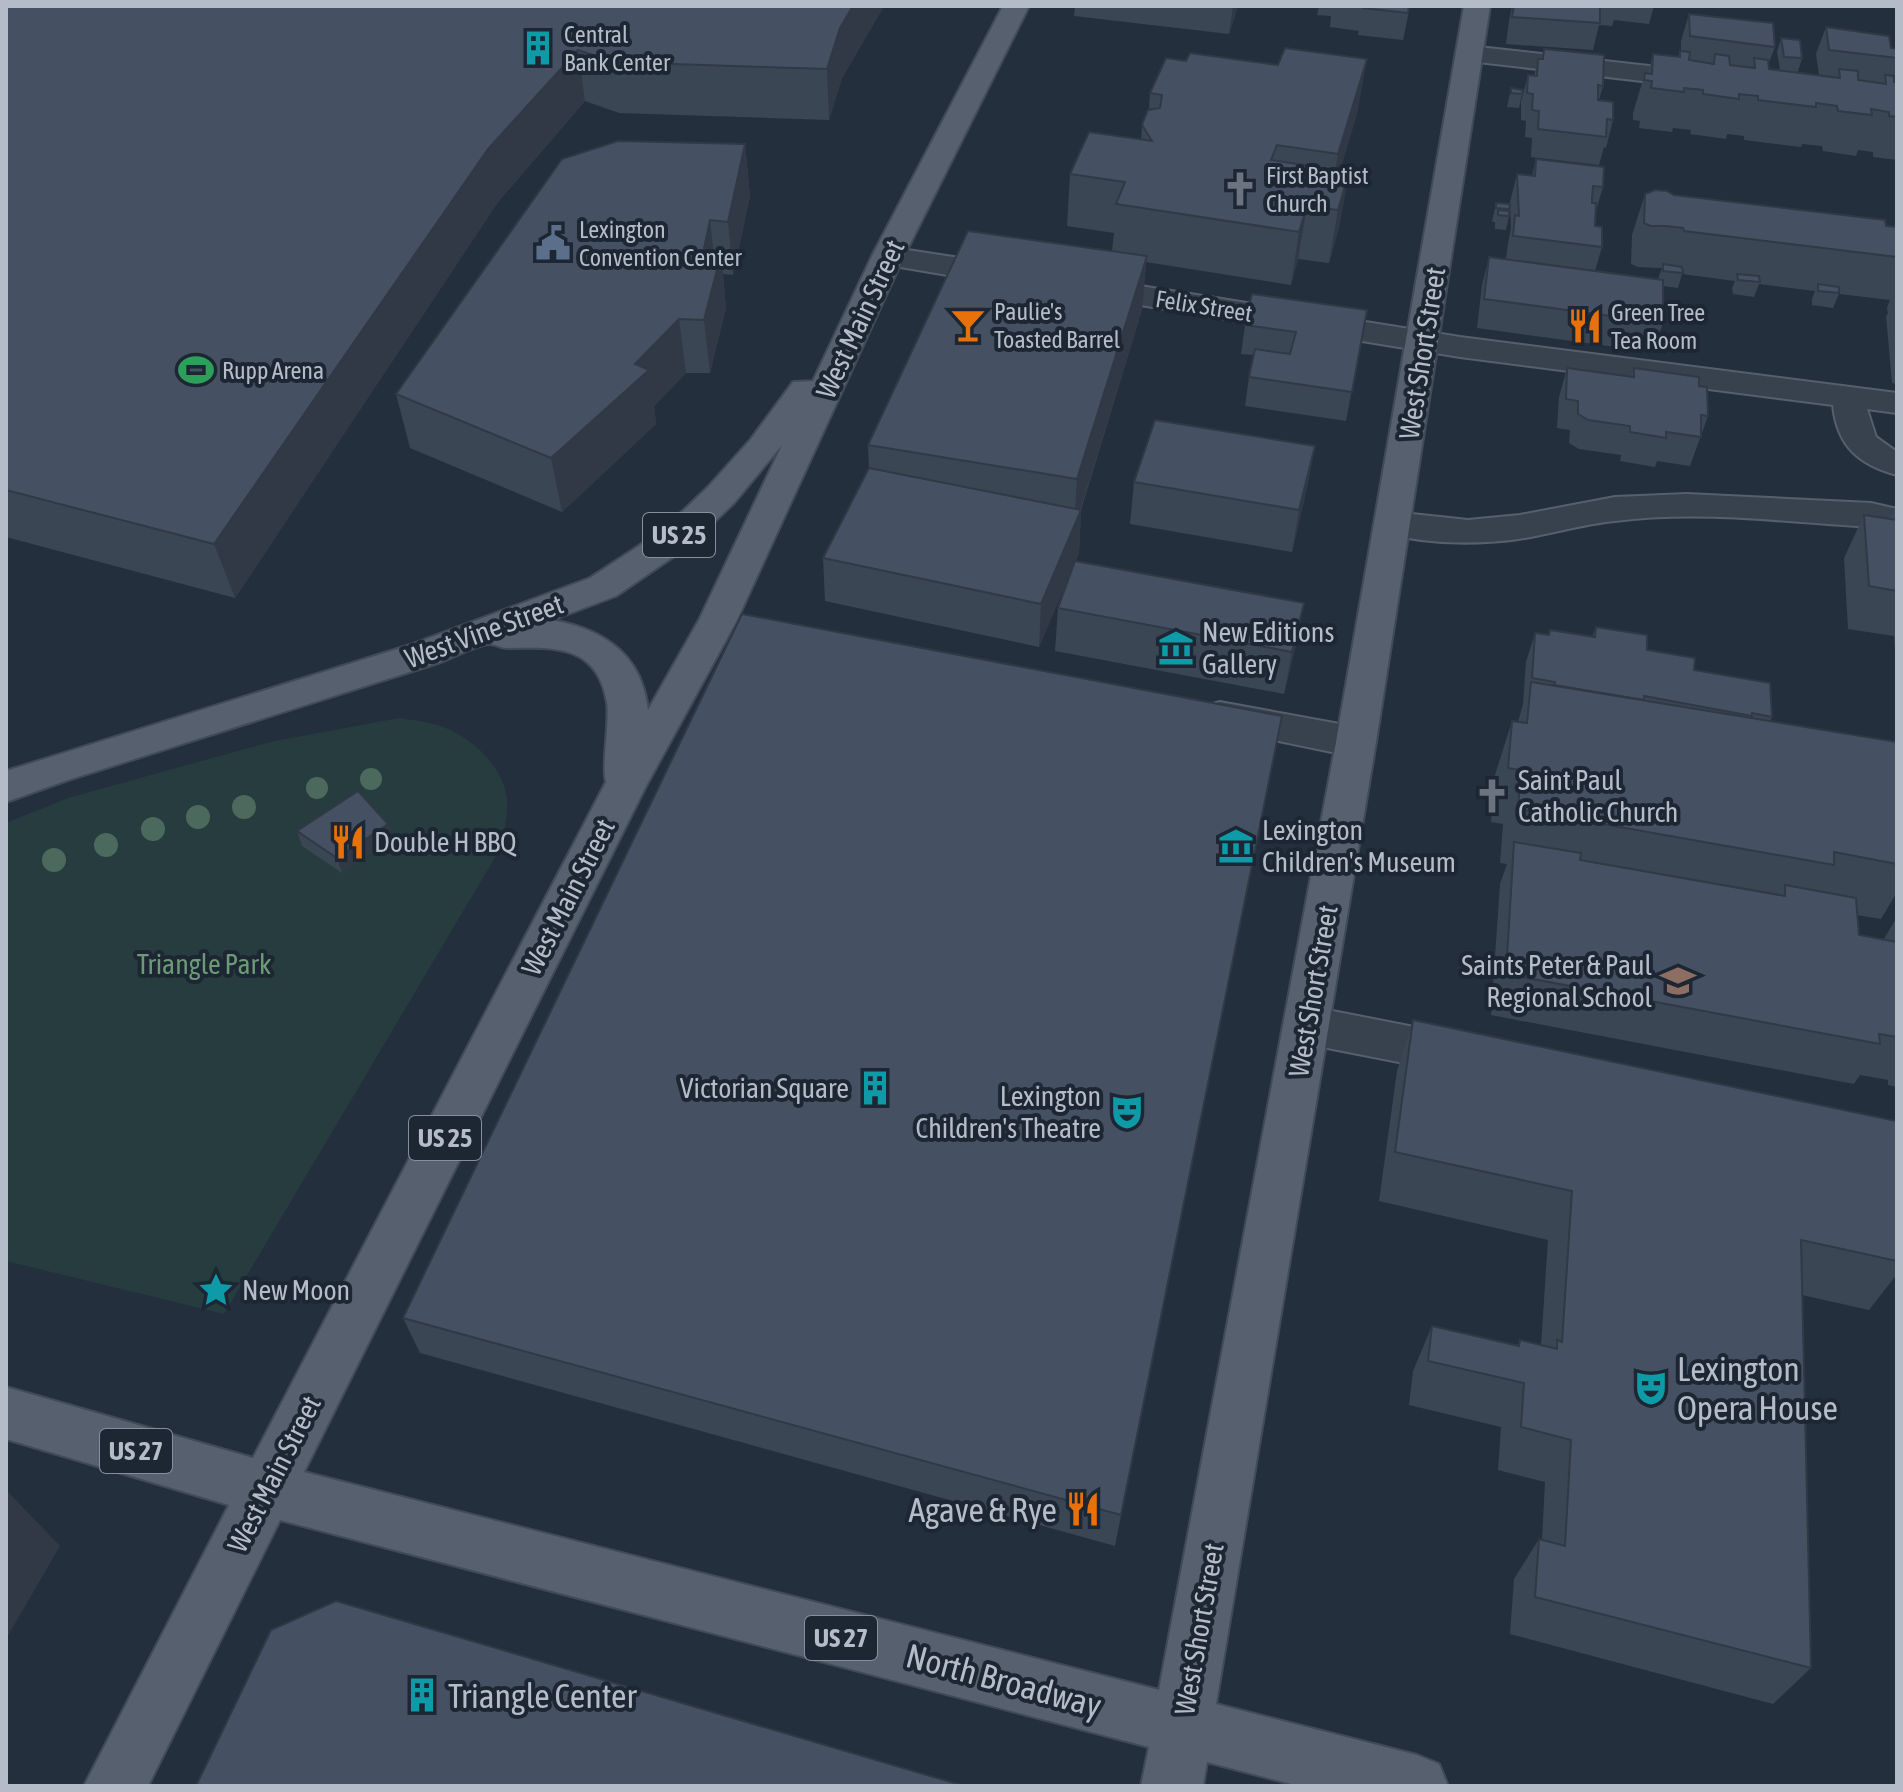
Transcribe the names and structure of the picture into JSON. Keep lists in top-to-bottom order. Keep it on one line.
{"streets":{"main road":["West Main Street","West Short Street","US 25","West Vine Street","US 27","North Broadway"],"street":["Felix Street"]},"crossings":[["Felix Street","West Main Street"],["Felix Street","West Short Street"],["West Main Street","West Vine Street"],["West Main Street","US 27"],["West Main Street","North Broadway"],["West Short Street","North Broadway"],["US 27","North Broadway"]],"parks":["Triangle Park"],"places":{"building":["Central Bank Center","Victorian Square","Triangle Center"],"church":["First Baptist Church","Saint Paul Catholic Church"],"public building":["Lexington Convention Center"],"bar":["Paulie's Toasted Barrel"],"restaurant":["Green Tree Tea Room","Double H BBQ","Agave & Rye"],"sports":["Rupp Arena"],"museum":["New Editions Gallery","Lexington Children's Museum"],"school or university":["Saints Peter & Paul Regional School"],"theatre":["Lexington Children's Theatre","Lexington Opera House"],"place":["New Moon"]}}
